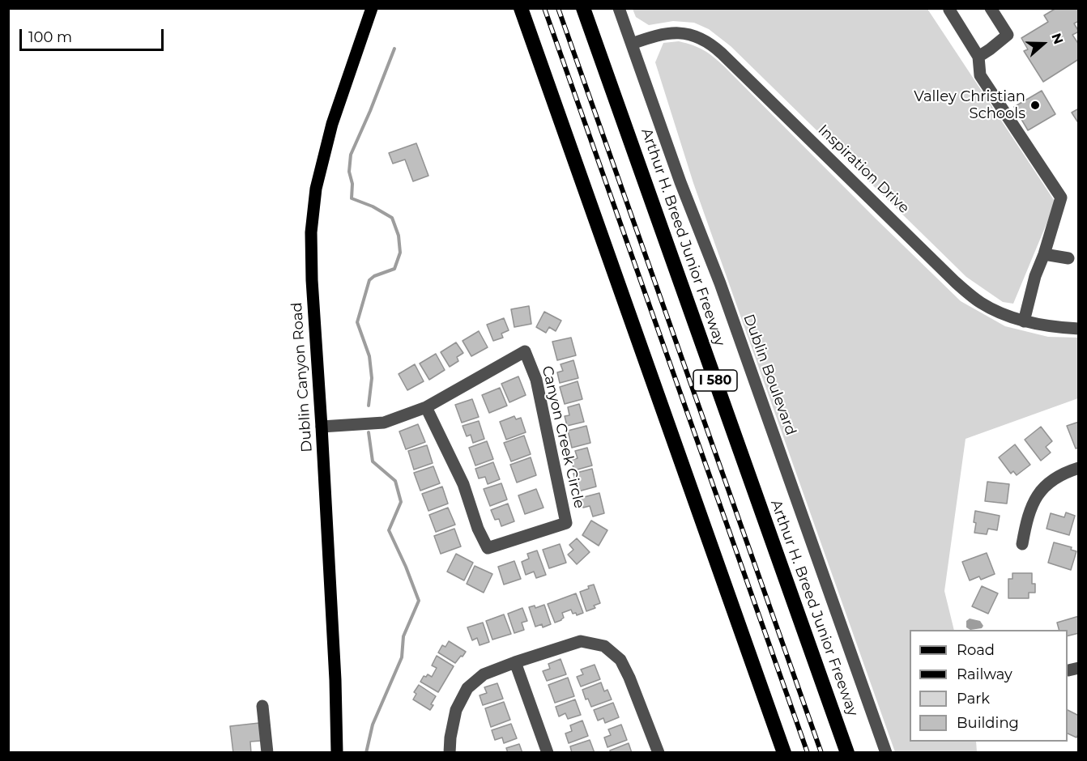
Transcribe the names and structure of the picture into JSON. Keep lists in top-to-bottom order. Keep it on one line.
{"streets":{"highway":["Arthur H. Breed Junior Freeway","I 580"],"main road":["Dublin Canyon Road"],"street":["Inspiration Drive","Dublin Boulevard","Canyon Creek Circle"]},"crossings":[["Inspiration Drive","Dublin Boulevard"],["Dublin Canyon Road","Canyon Creek Circle"]],"places":["Valley Christian Schools"],"legend":["Road","Railway","Park","Building"],"scale_bar":"100 m","north":"right"}
